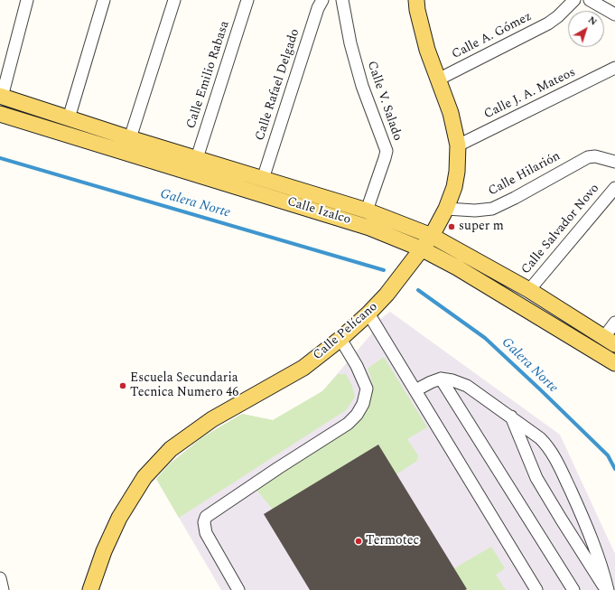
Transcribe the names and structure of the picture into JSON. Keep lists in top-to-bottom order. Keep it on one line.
{"streets":{"main road":["Calle Izalco","Calle Pelícano"],"street":["Calle A. Gómez","Calle Emilio Rabasa","Calle Rafael Delgado","Calle J. A. Mateos","Calle V. Salado","Calle Hilarión","Calle Salvador Novo"]},"crossings":[["Calle A. Gómez","Calle Pelícano"],["Calle Emilio Rabasa","Calle Izalco"],["Calle Rafael Delgado","Calle Izalco"],["Calle J. A. Mateos","Calle Pelícano"],["Calle V. Salado","Calle Izalco"],["Calle Hilarión","Calle Pelícano"],["Calle Izalco","Calle Salvador Novo"],["Calle Izalco","Calle Pelícano"]],"water":["Galera Norte"],"places":["super m","Escuela Secundaria Tecnica Numero 46","Termotec"],"north":"top right"}
